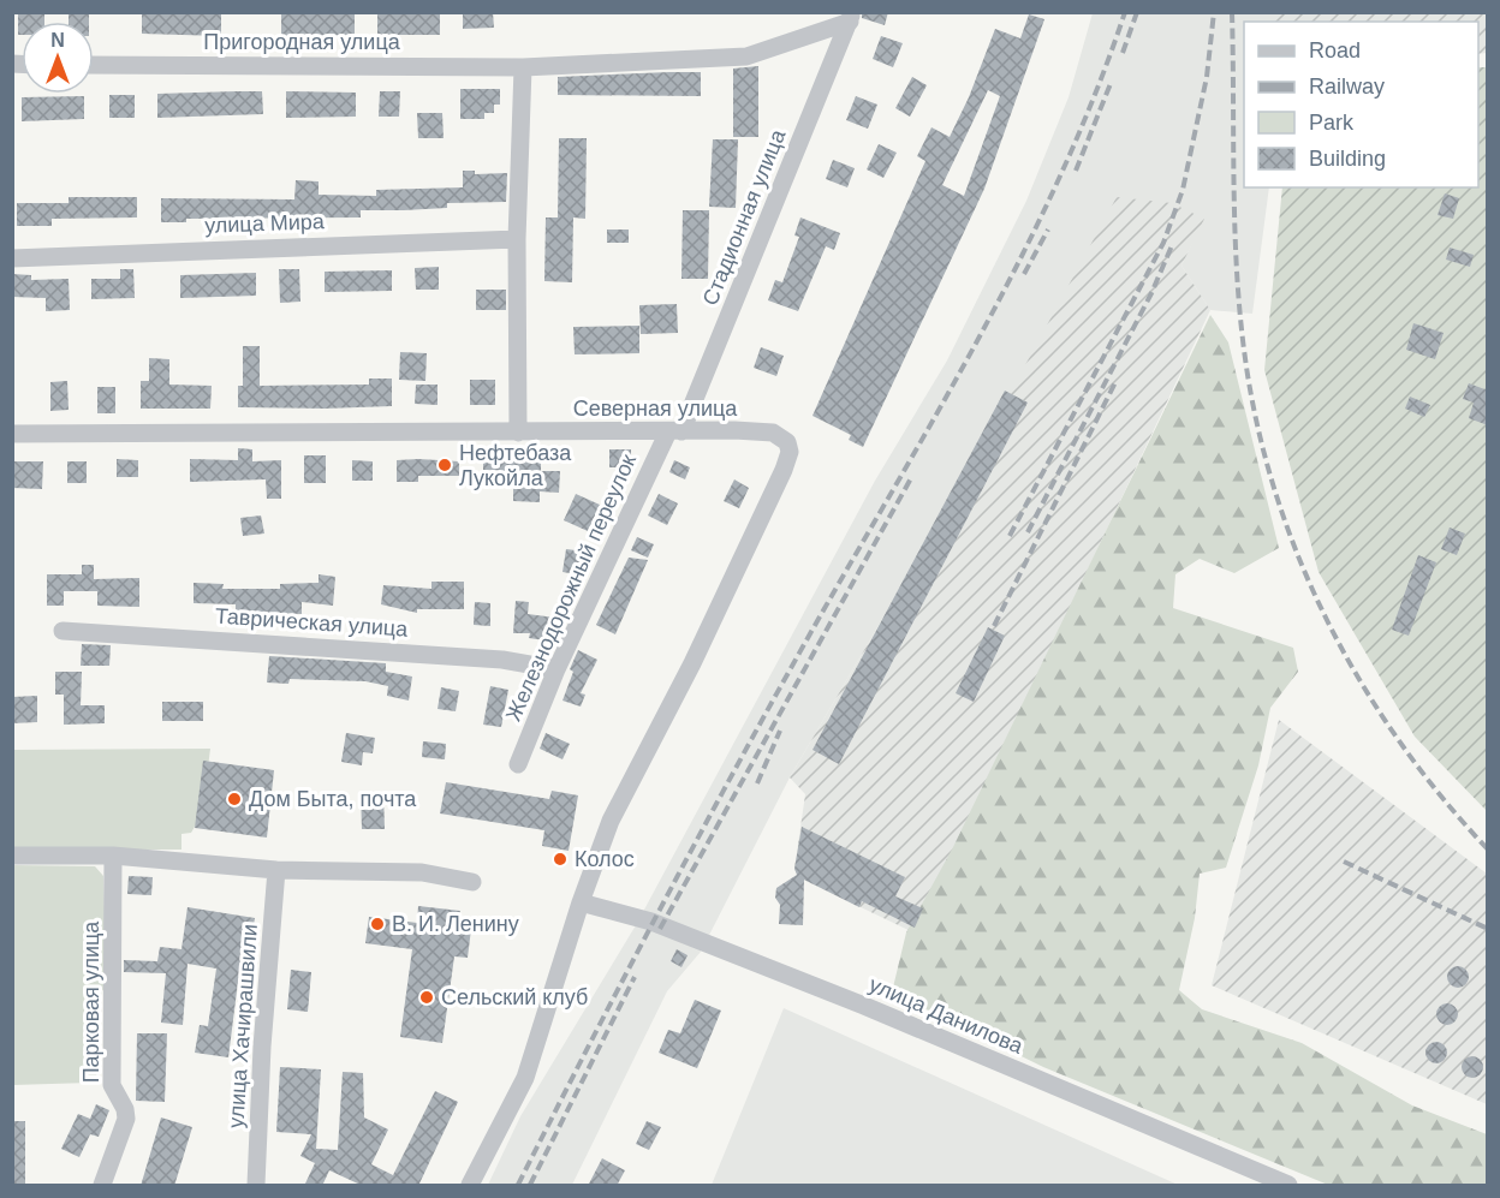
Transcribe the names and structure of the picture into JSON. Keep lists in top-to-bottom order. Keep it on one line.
{"streets":{"street":["Пригородная улица","Стадионная улица","улица Мира","Северная улица","Железнодорожный переулок","Таврическая улица","Парковая улица","улица Данилова","улица Хачирашвили"]},"crossings":[["Пригородная улица","Стадионная улица"],["Стадионная улица","Северная улица"],["Стадионная улица","Железнодорожный переулок"],["Северная улица","Железнодорожный переулок"],["Северная улица","улица Данилова"],["Железнодорожный переулок","Таврическая улица"]],"places":["Нефтебаза Лукойла","Дом Быта, почта","Колос","В. И. Ленину","Сельский клуб"],"legend":["Road","Railway","Park","Building"],"north":"top"}
